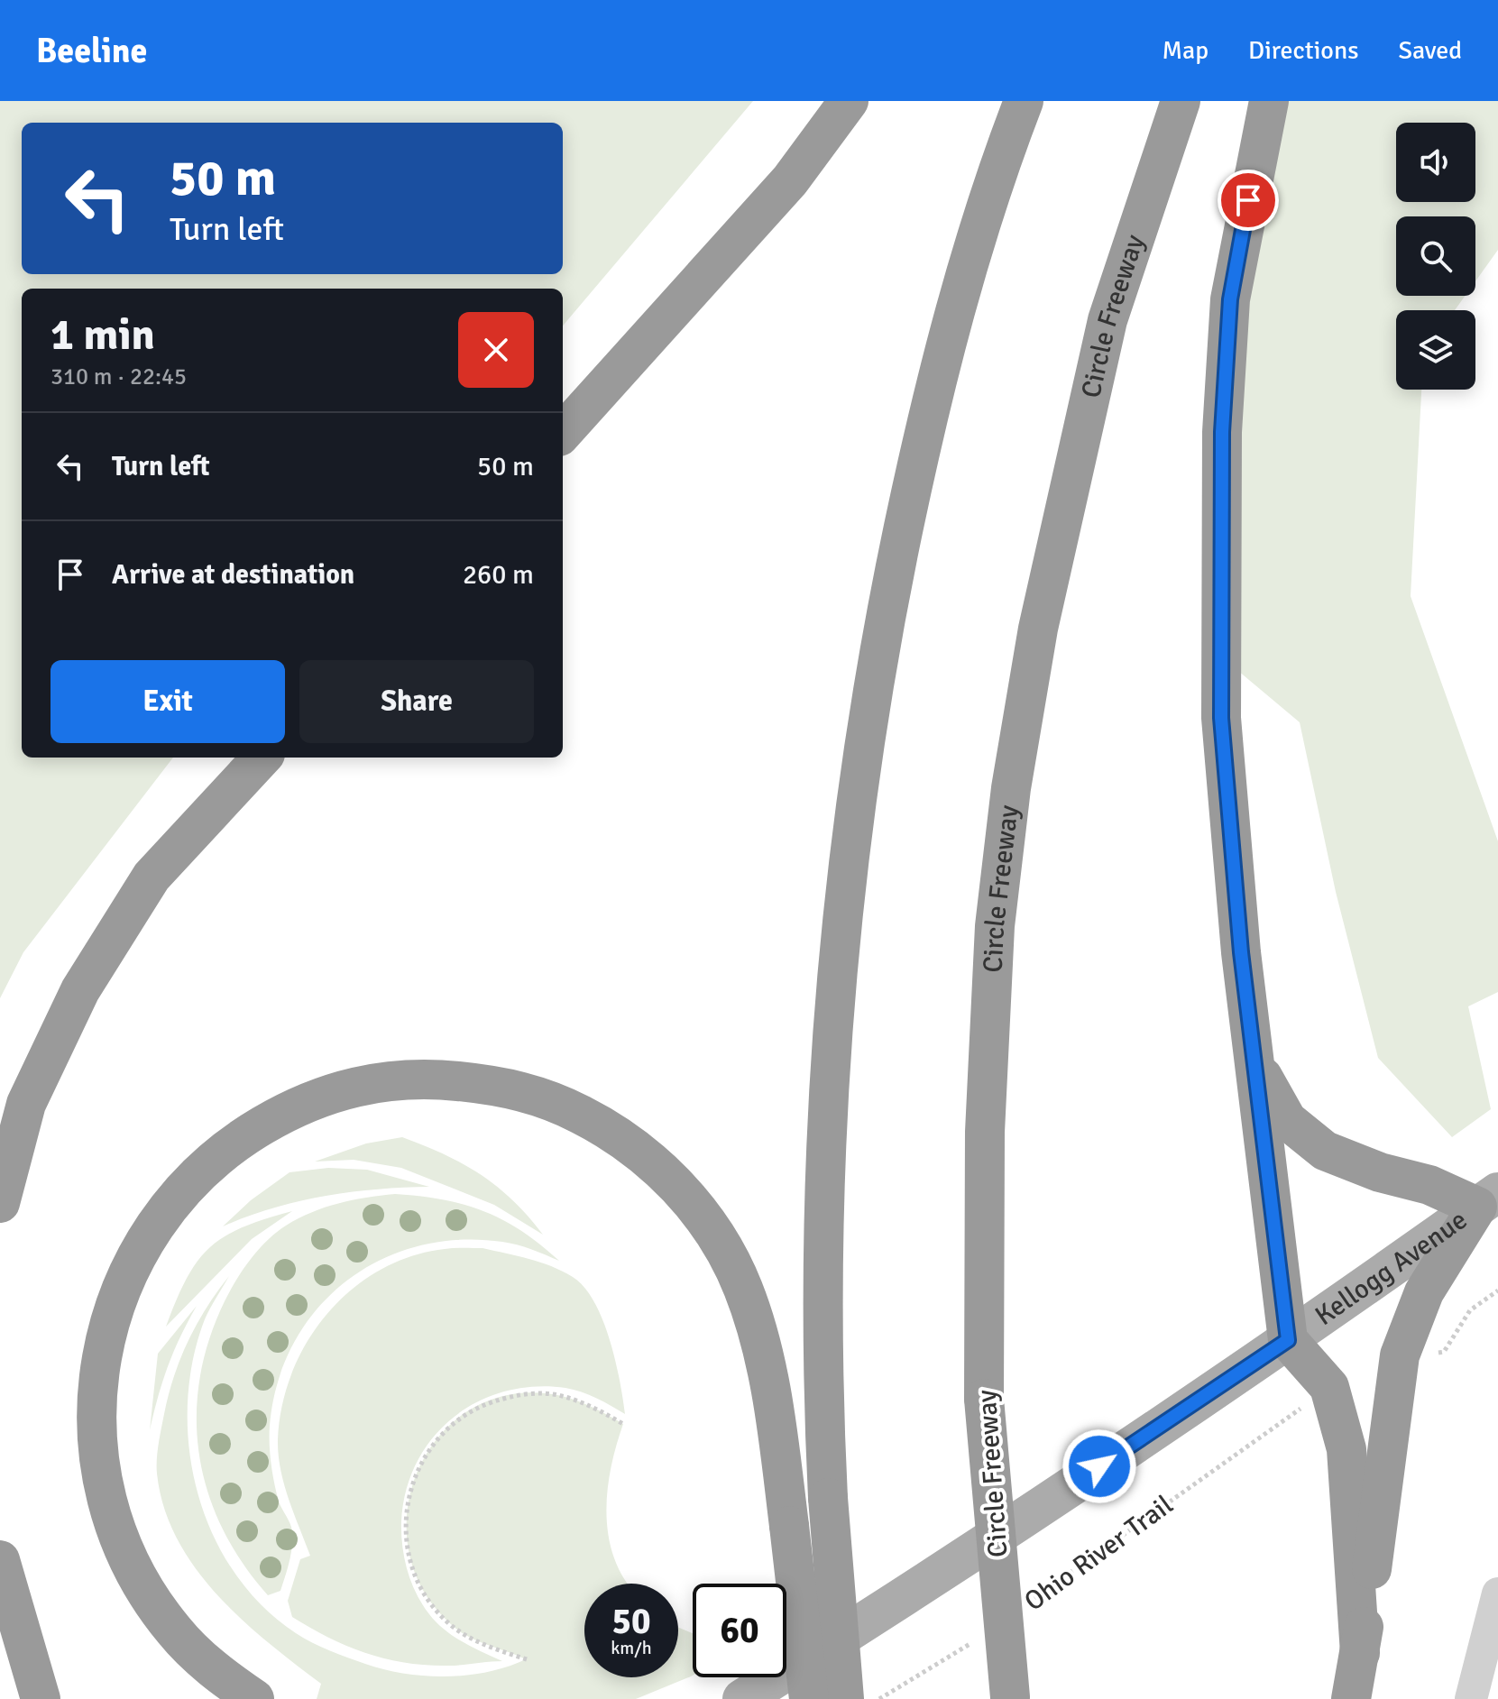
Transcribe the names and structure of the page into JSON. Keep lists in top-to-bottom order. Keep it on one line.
{"streets":{"highway":["Circle Freeway"],"main road":["Kellogg Avenue"],"path":["Ohio River Trail"]},"page":{"header":"Beeline","nav":["Map","Directions","Saved"],"turn":["50 m","Turn left"],"heading":["1 min","310 m · 22:45"],"list":[{"name":"Turn left","value":"50 m"},{"name":"Arrive at destination","value":"260 m"}],"buttons":["Exit","Share"],"speed":"50 km/h","limit":"60"}}
